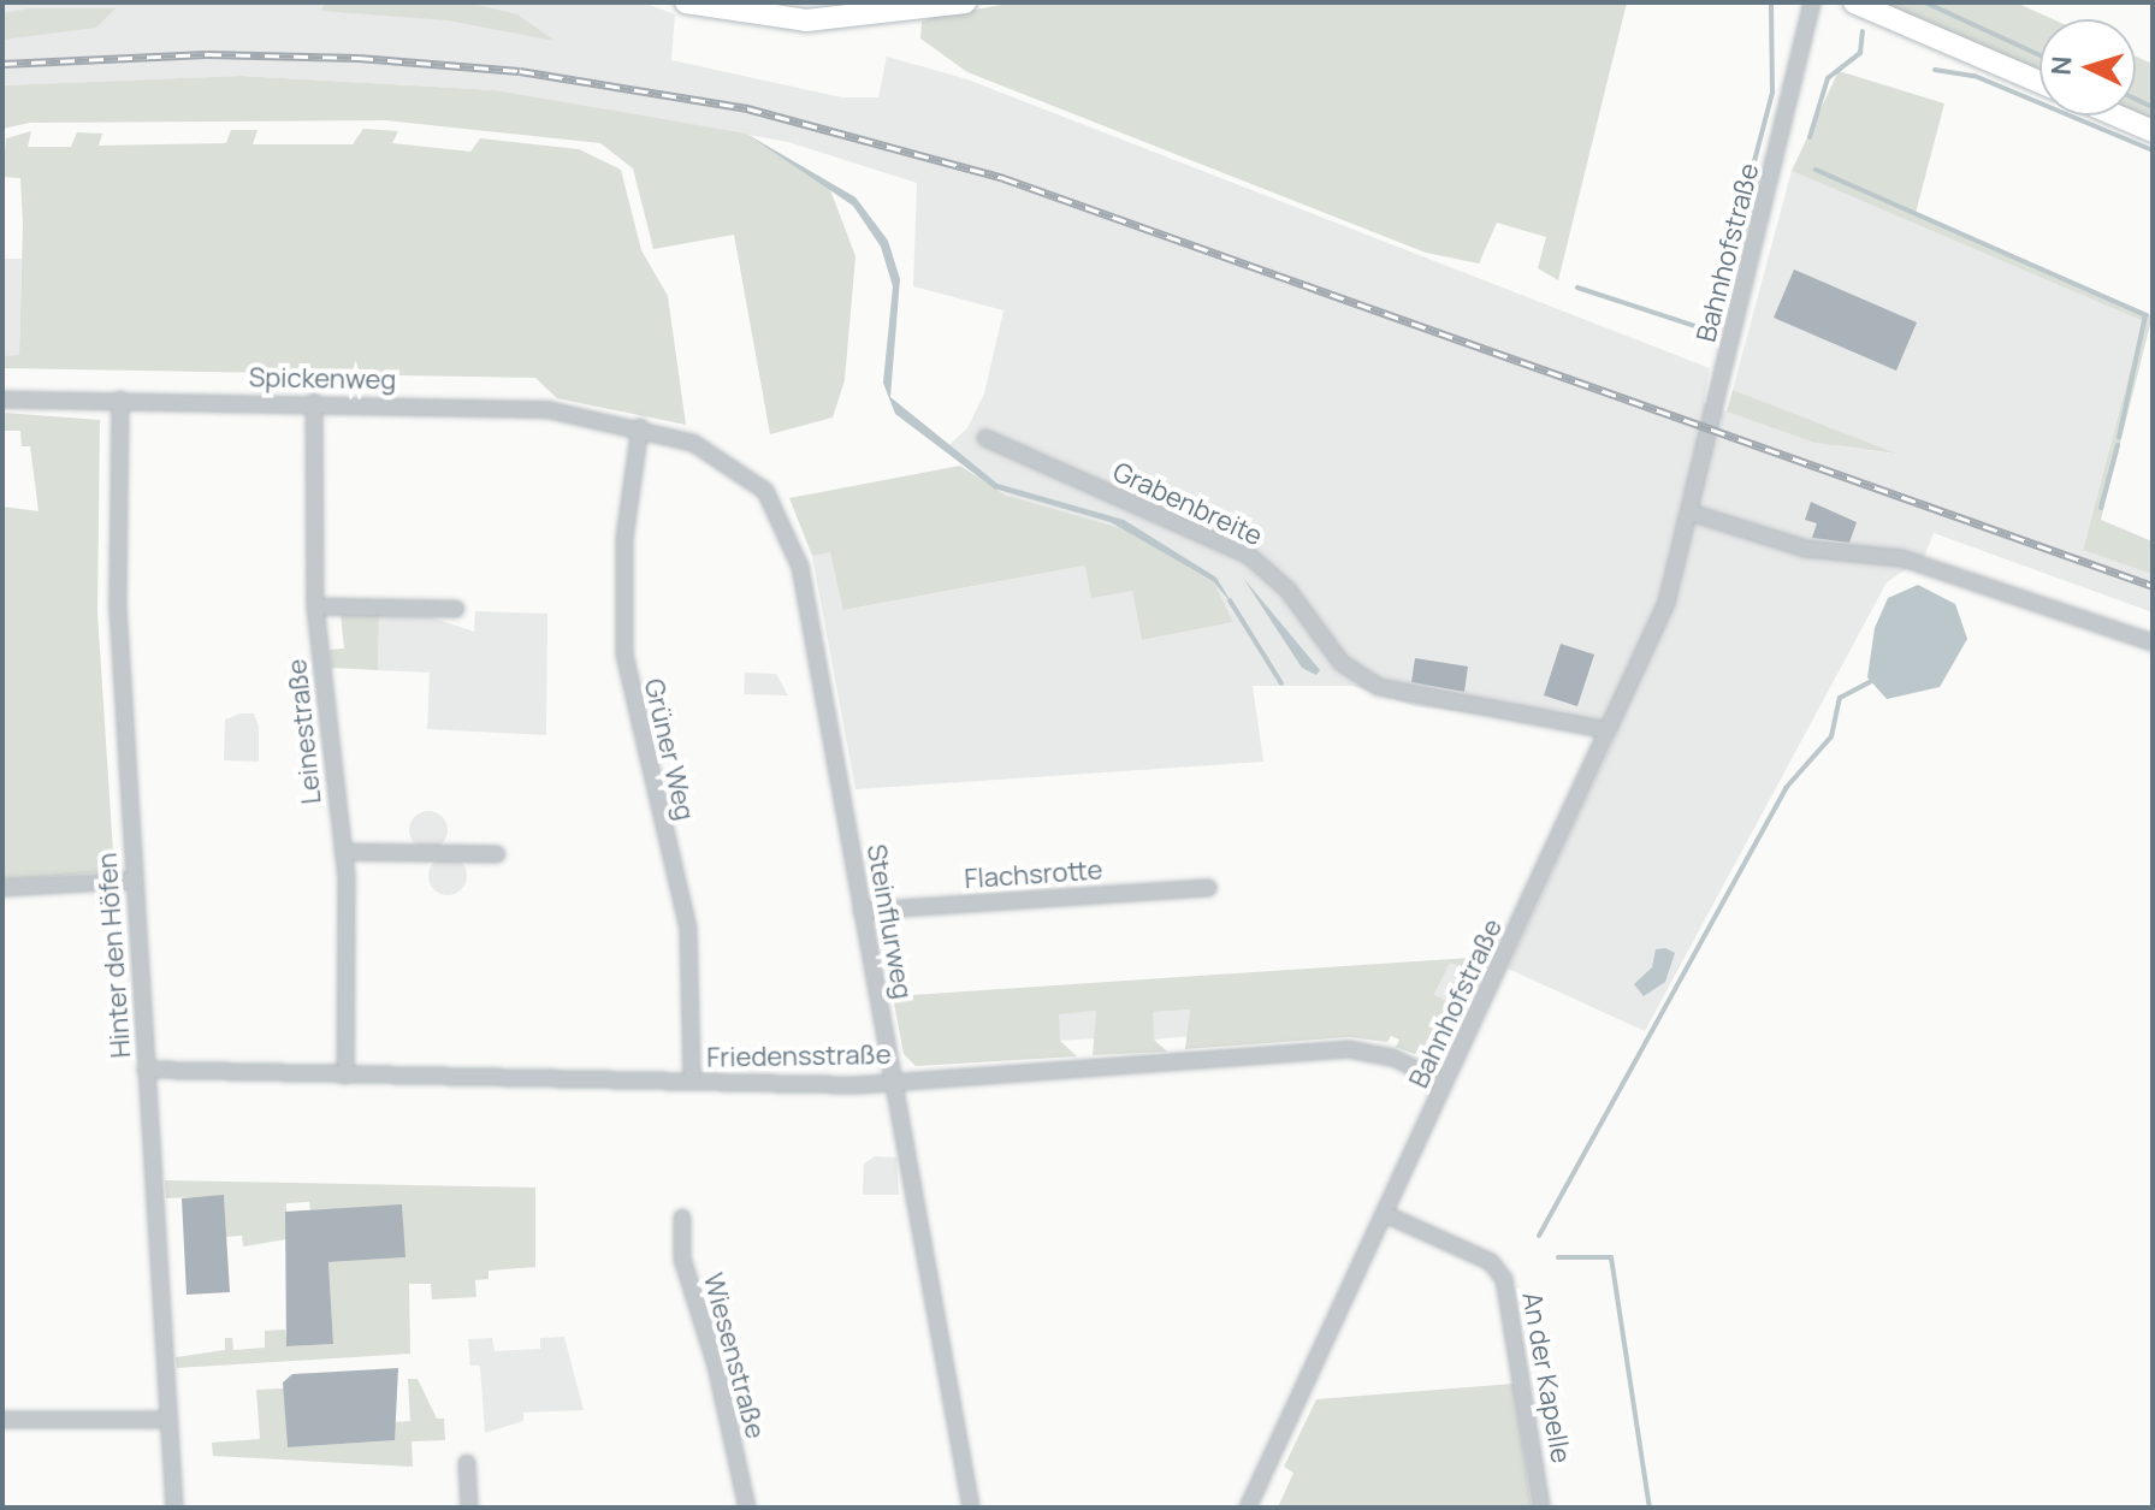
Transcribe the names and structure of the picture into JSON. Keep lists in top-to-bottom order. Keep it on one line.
{"streets":{"street":["Bahnhofstraße","Spickenweg","Grabenbreite","Leinestraße","Grüner Weg","Flachsrotte","Steinflurweg","Hinter den Höfen","Friedensstraße","Wiesenstraße","An der Kapelle"]},"crossings":[["Bahnhofstraße","Grabenbreite"],["Bahnhofstraße","Friedensstraße"],["Bahnhofstraße","An der Kapelle"],["Spickenweg","Leinestraße"],["Spickenweg","Grüner Weg"],["Spickenweg","Steinflurweg"],["Spickenweg","Hinter den Höfen"],["Leinestraße","Friedensstraße"],["Grüner Weg","Steinflurweg"],["Grüner Weg","Friedensstraße"],["Flachsrotte","Steinflurweg"],["Steinflurweg","Friedensstraße"],["Hinter den Höfen","Friedensstraße"]],"north":"left"}
